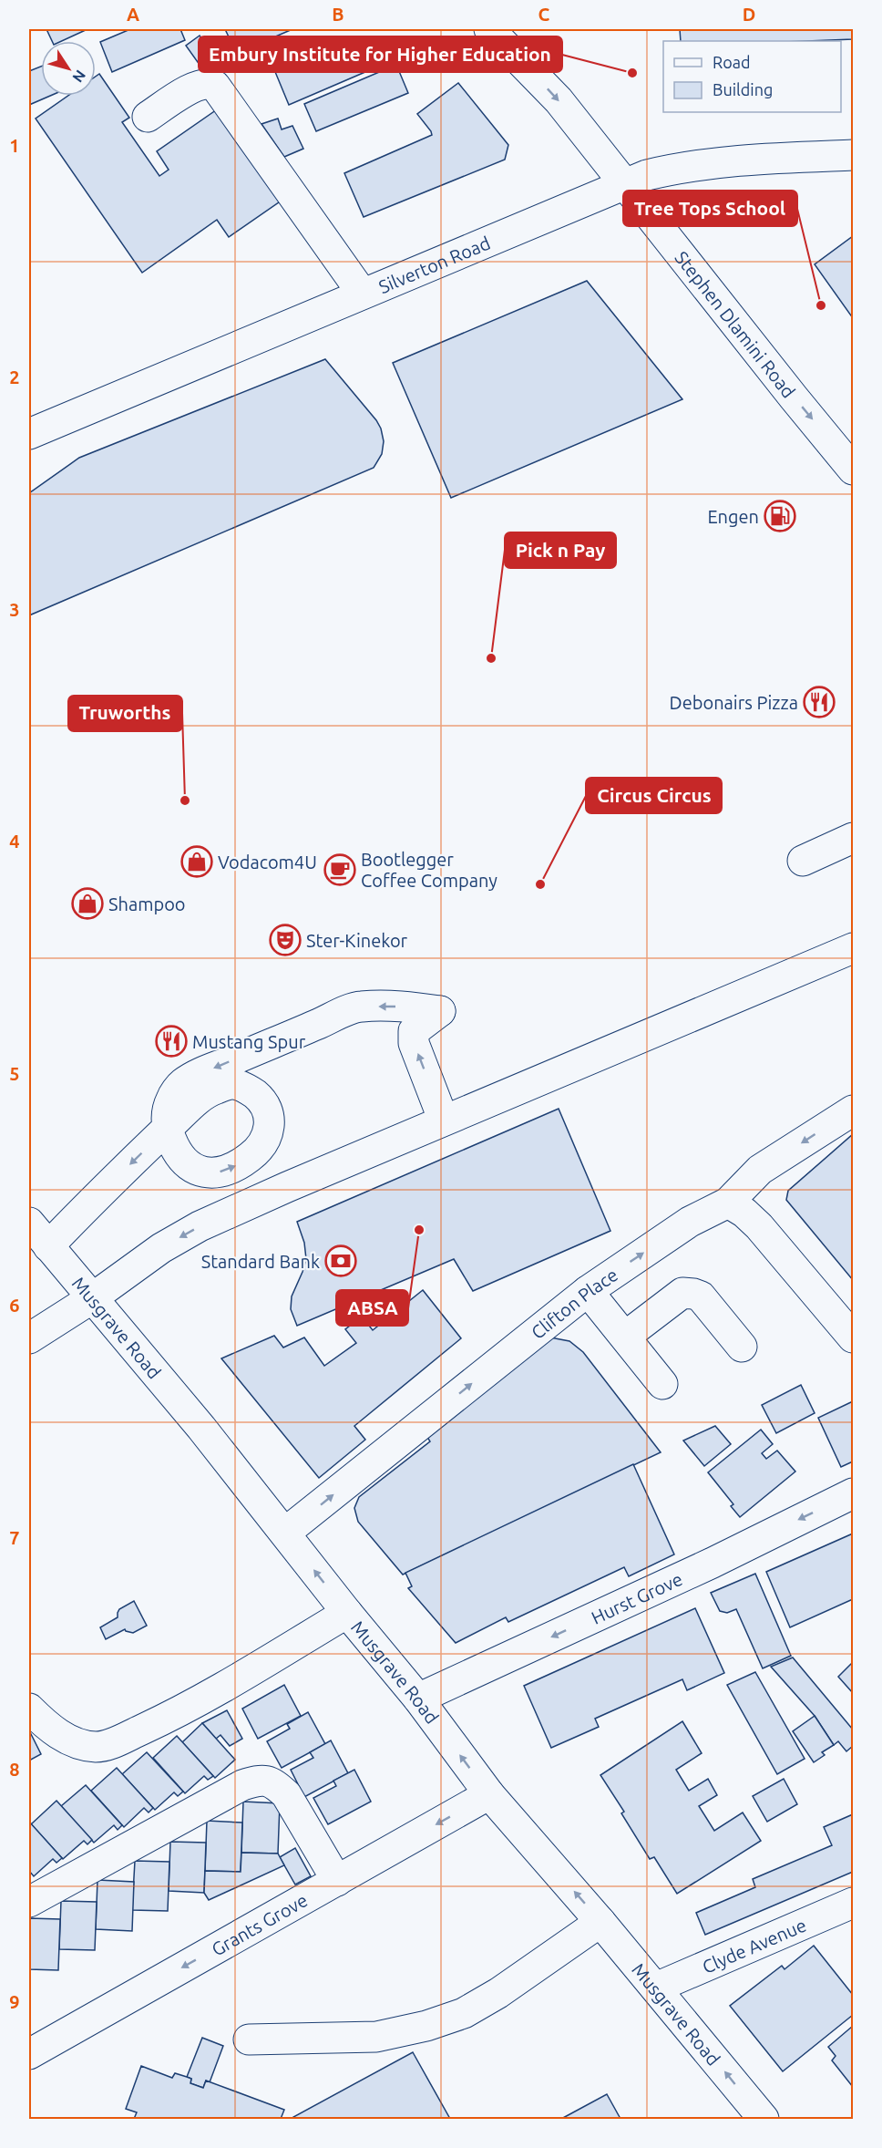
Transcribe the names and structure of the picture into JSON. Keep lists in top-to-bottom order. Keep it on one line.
{"streets":{"street":["Silverton Road","Stephen Dlamini Road","Clifton Place","Musgrave Road","Hurst Grove","Grants Grove","Clyde Avenue"]},"crossings":[["Silverton Road","Stephen Dlamini Road"],["Clifton Place","Musgrave Road"],["Musgrave Road","Hurst Grove"],["Musgrave Road","Grants Grove"],["Musgrave Road","Clyde Avenue"]],"one_way":["Stephen Dlamini Road","Musgrave Road","Hurst Grove"],"places":{"other":["Embury Institute for Higher Education","Tree Tops School","Pick n Pay","Truworths","Circus Circus","ABSA"],"fuel station":["Engen"],"restaurant":["Debonairs Pizza","Mustang Spur"],"shop":["Vodacom4U","Shampoo"],"cafe":["Bootlegger Coffee Company"],"theatre":["Ster-Kinekor"],"bank":["Standard Bank"]},"legend":["Road","Building"],"north":"bottom right","grid":{"columns":["A","B","C","D"],"rows":["1","2","3","4","5","6","7","8","9"]}}
